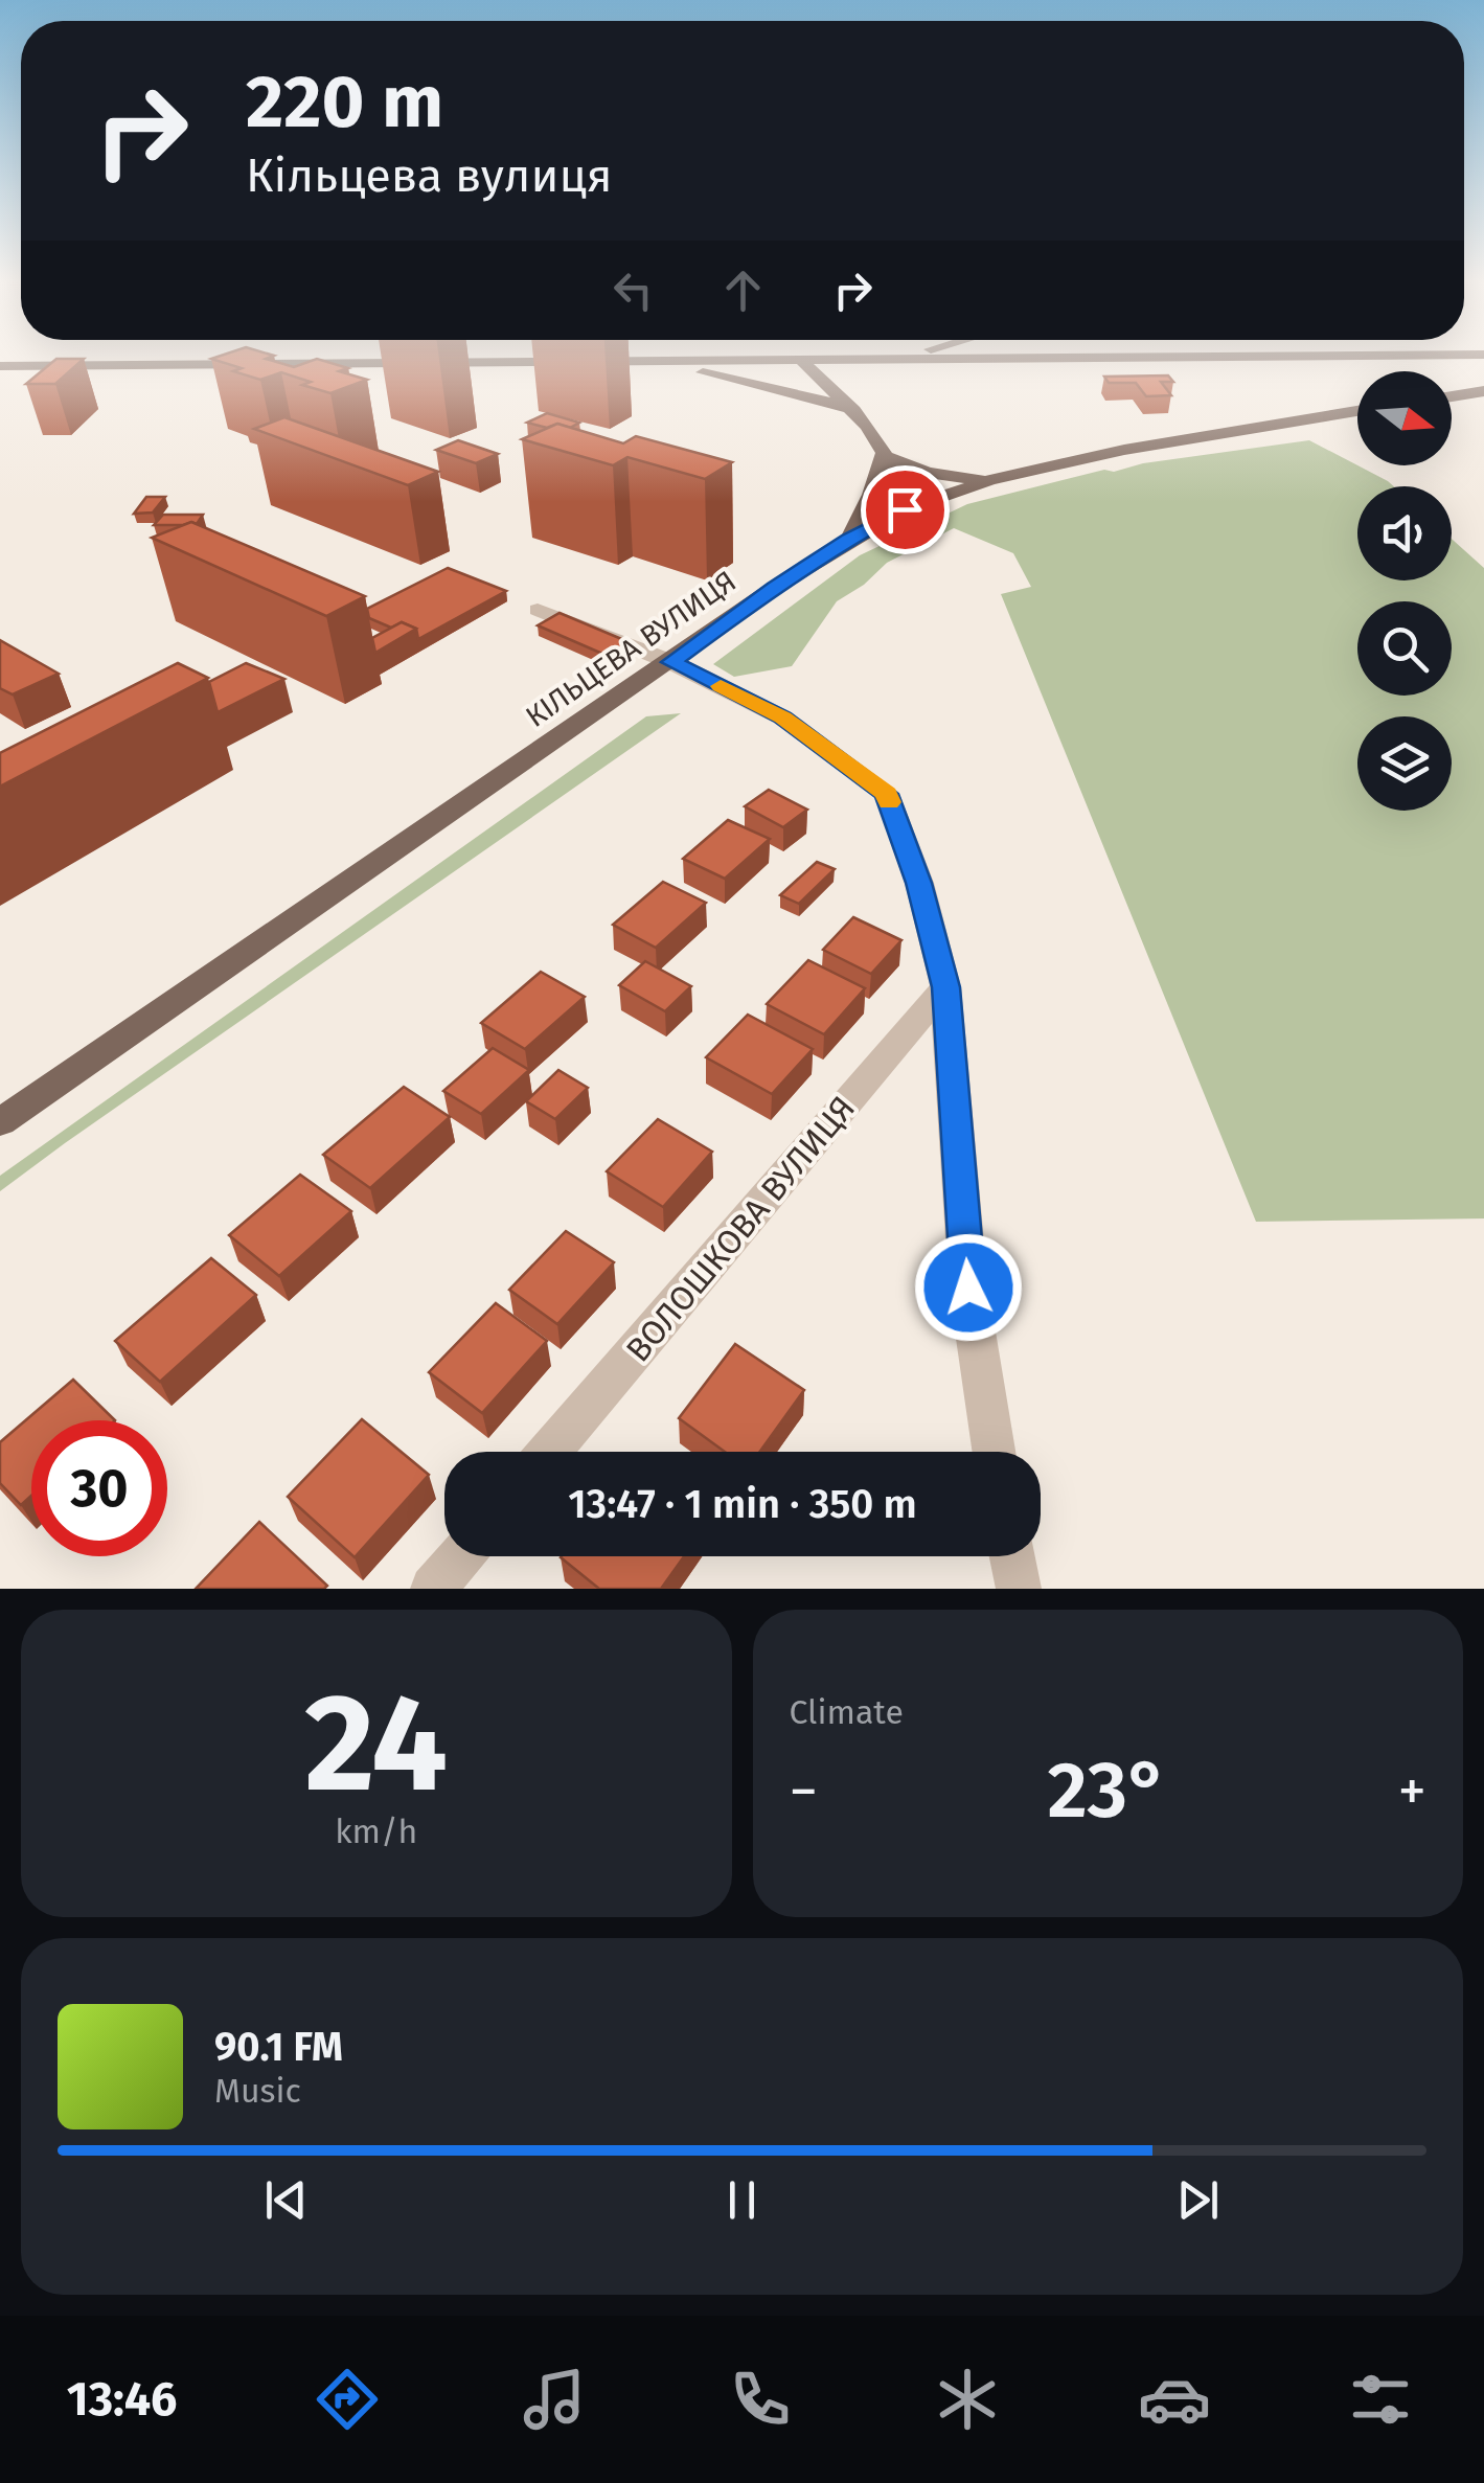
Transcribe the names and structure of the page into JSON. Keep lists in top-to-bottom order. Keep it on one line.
{"streets":{"main road":["КІЛЬЦЕВА ВУЛИЦЯ"],"street":["ВОЛОШКОВА ВУЛИЦЯ"]},"north":"right","page":{"turn":["220 m","Кільцева вулиця"],"limit":"30","trip":"13:47 · 1 min · 350 m","tile":[["24","km/h"],"Climate"],"heat":["−","23°","+"],"song":["90.1 FM","Music"],"tabs":"13:46"}}
